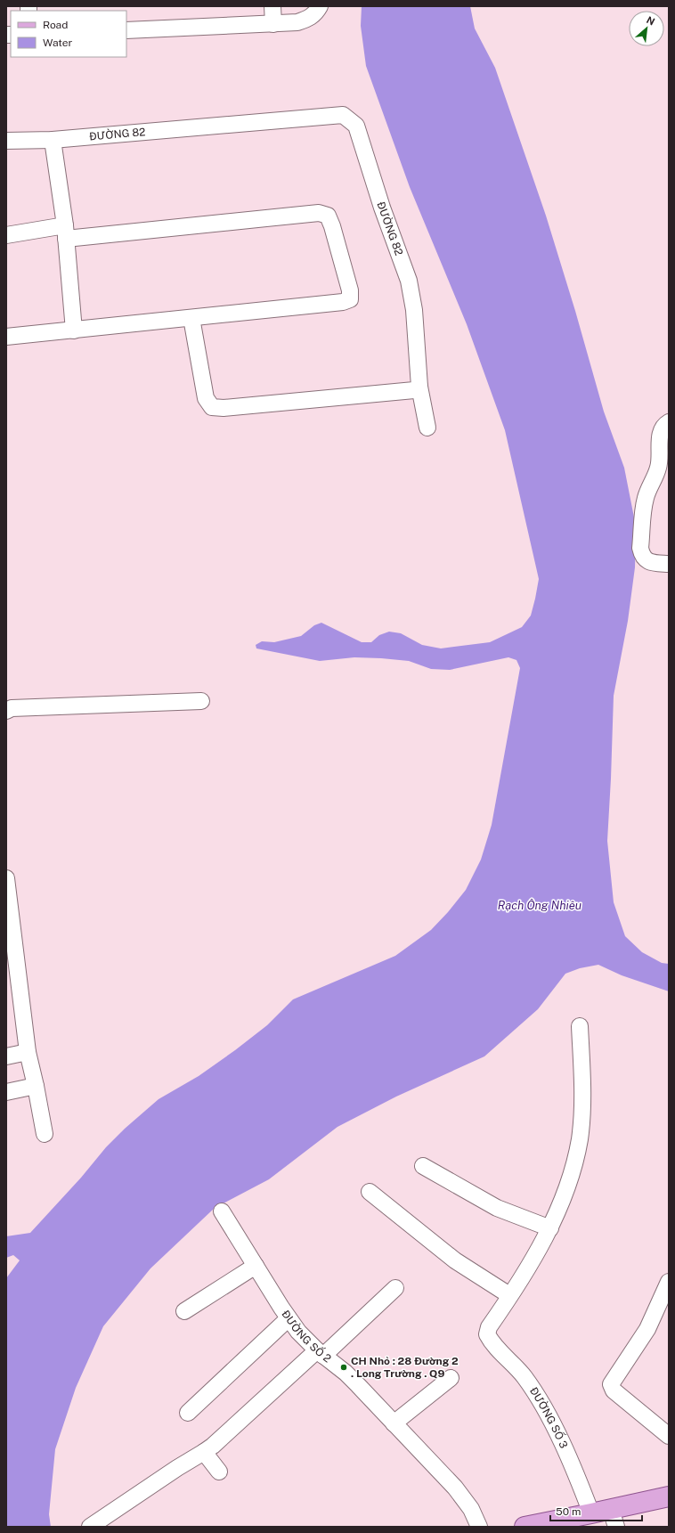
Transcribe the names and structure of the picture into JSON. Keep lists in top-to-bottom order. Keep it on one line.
{"streets":{"street":["ĐƯỜNG 82","ĐƯỜNG SỐ 2","ĐƯỜNG SỐ 3"]},"water":["Rạch Ông Nhiêu"],"places":["CH Nhỏ : 28 Đường 2 . Long Trường . Q9"],"legend":["Road","Water"],"scale_bar":"50 m","north":"top right"}
